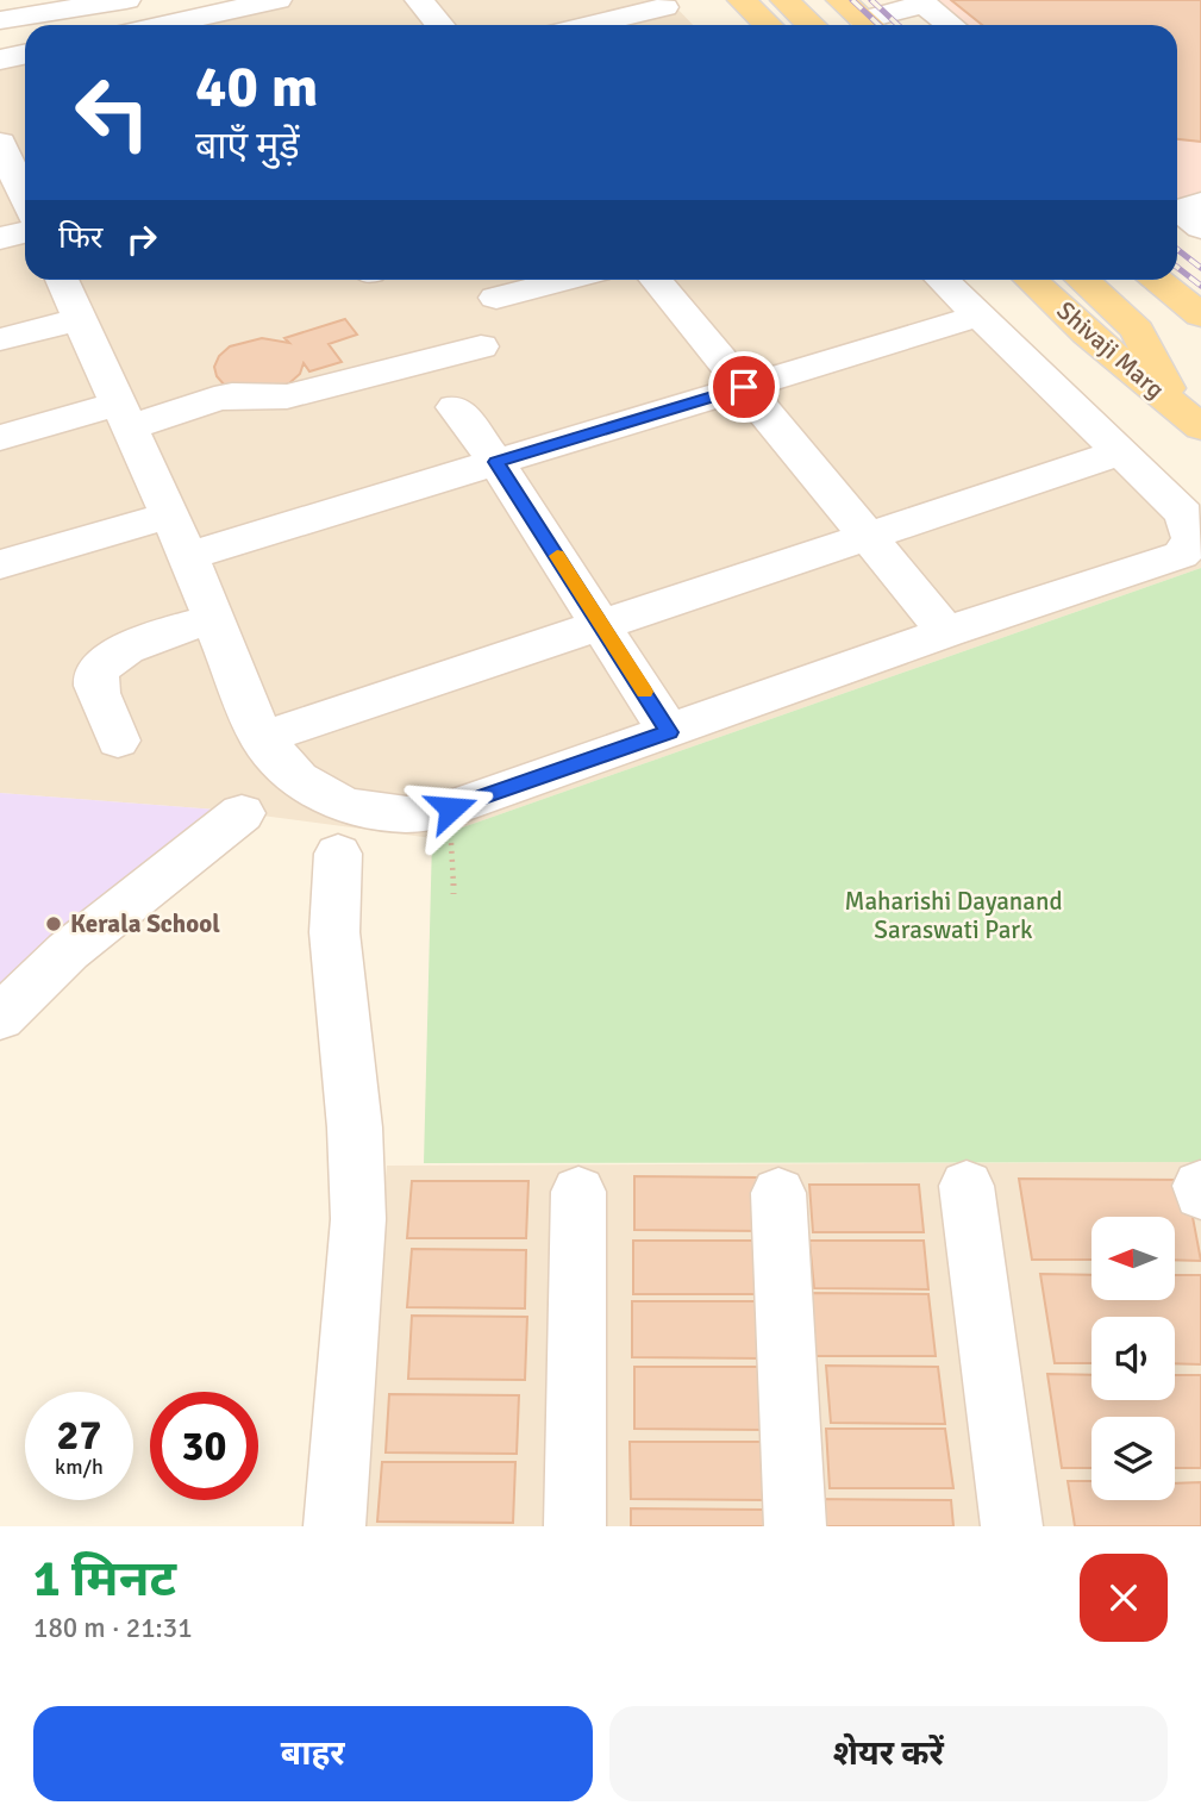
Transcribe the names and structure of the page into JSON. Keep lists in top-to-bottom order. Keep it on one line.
{"streets":{"main road":["Shivaji Marg"]},"parks":["Maharishi Dayanand Saraswati Park"],"places":["Kerala School"],"north":"left","page":{"turn":["40 m","बाएँ मुड़ें"],"then":"फिर","speed":"27 km/h","limit":"30","heading":["1 मिनट","180 m · 21:31"],"buttons":["बाहर","शेयर करें"]}}
